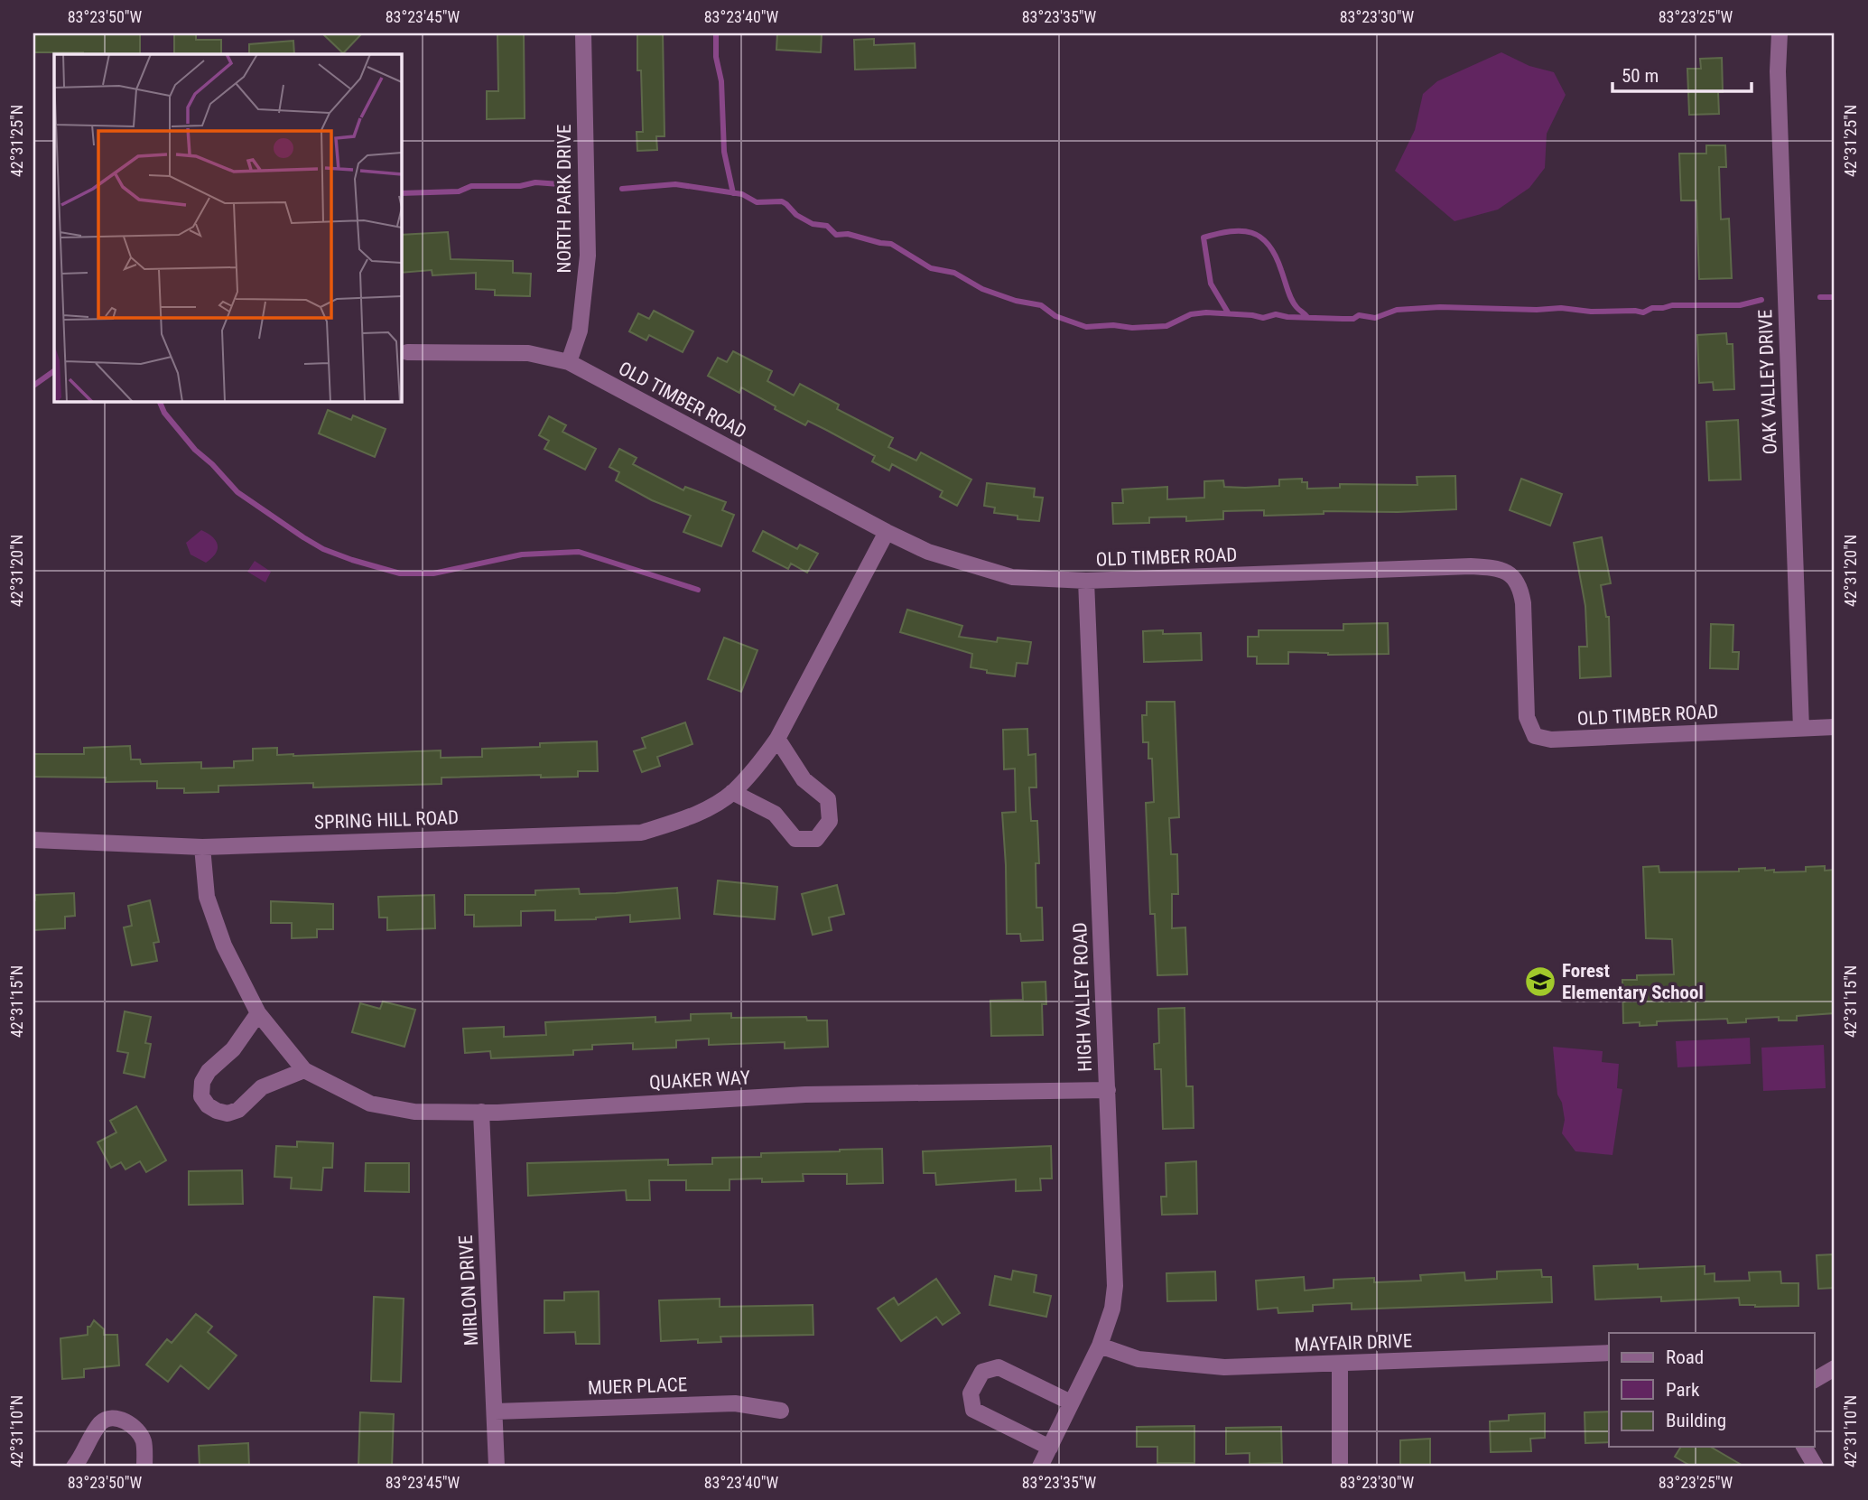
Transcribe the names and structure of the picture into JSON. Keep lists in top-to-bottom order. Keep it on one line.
{"streets":{"street":["NORTH PARK DRIVE","OAK VALLEY DRIVE","OLD TIMBER ROAD","SPRING HILL ROAD","HIGH VALLEY ROAD","QUAKER WAY","MIRLON DRIVE","MAYFAIR DRIVE","MUER PLACE"]},"crossings":[["NORTH PARK DRIVE","OLD TIMBER ROAD"],["OAK VALLEY DRIVE","OLD TIMBER ROAD"],["OLD TIMBER ROAD","SPRING HILL ROAD"],["OLD TIMBER ROAD","HIGH VALLEY ROAD"],["SPRING HILL ROAD","QUAKER WAY"],["HIGH VALLEY ROAD","QUAKER WAY"],["HIGH VALLEY ROAD","MAYFAIR DRIVE"],["QUAKER WAY","MIRLON DRIVE"],["MIRLON DRIVE","MUER PLACE"]],"places":{"school or university":["Forest Elementary School"]},"legend":["Road","Park","Building"],"scale_bar":"50 m","coordinates":["83°23'50\"W","83°23'45\"W","83°23'40\"W","83°23'35\"W","83°23'30\"W","83°23'25\"W","42°31'25\"N","42°31'20\"N","42°31'15\"N","42°31'10\"N"]}
